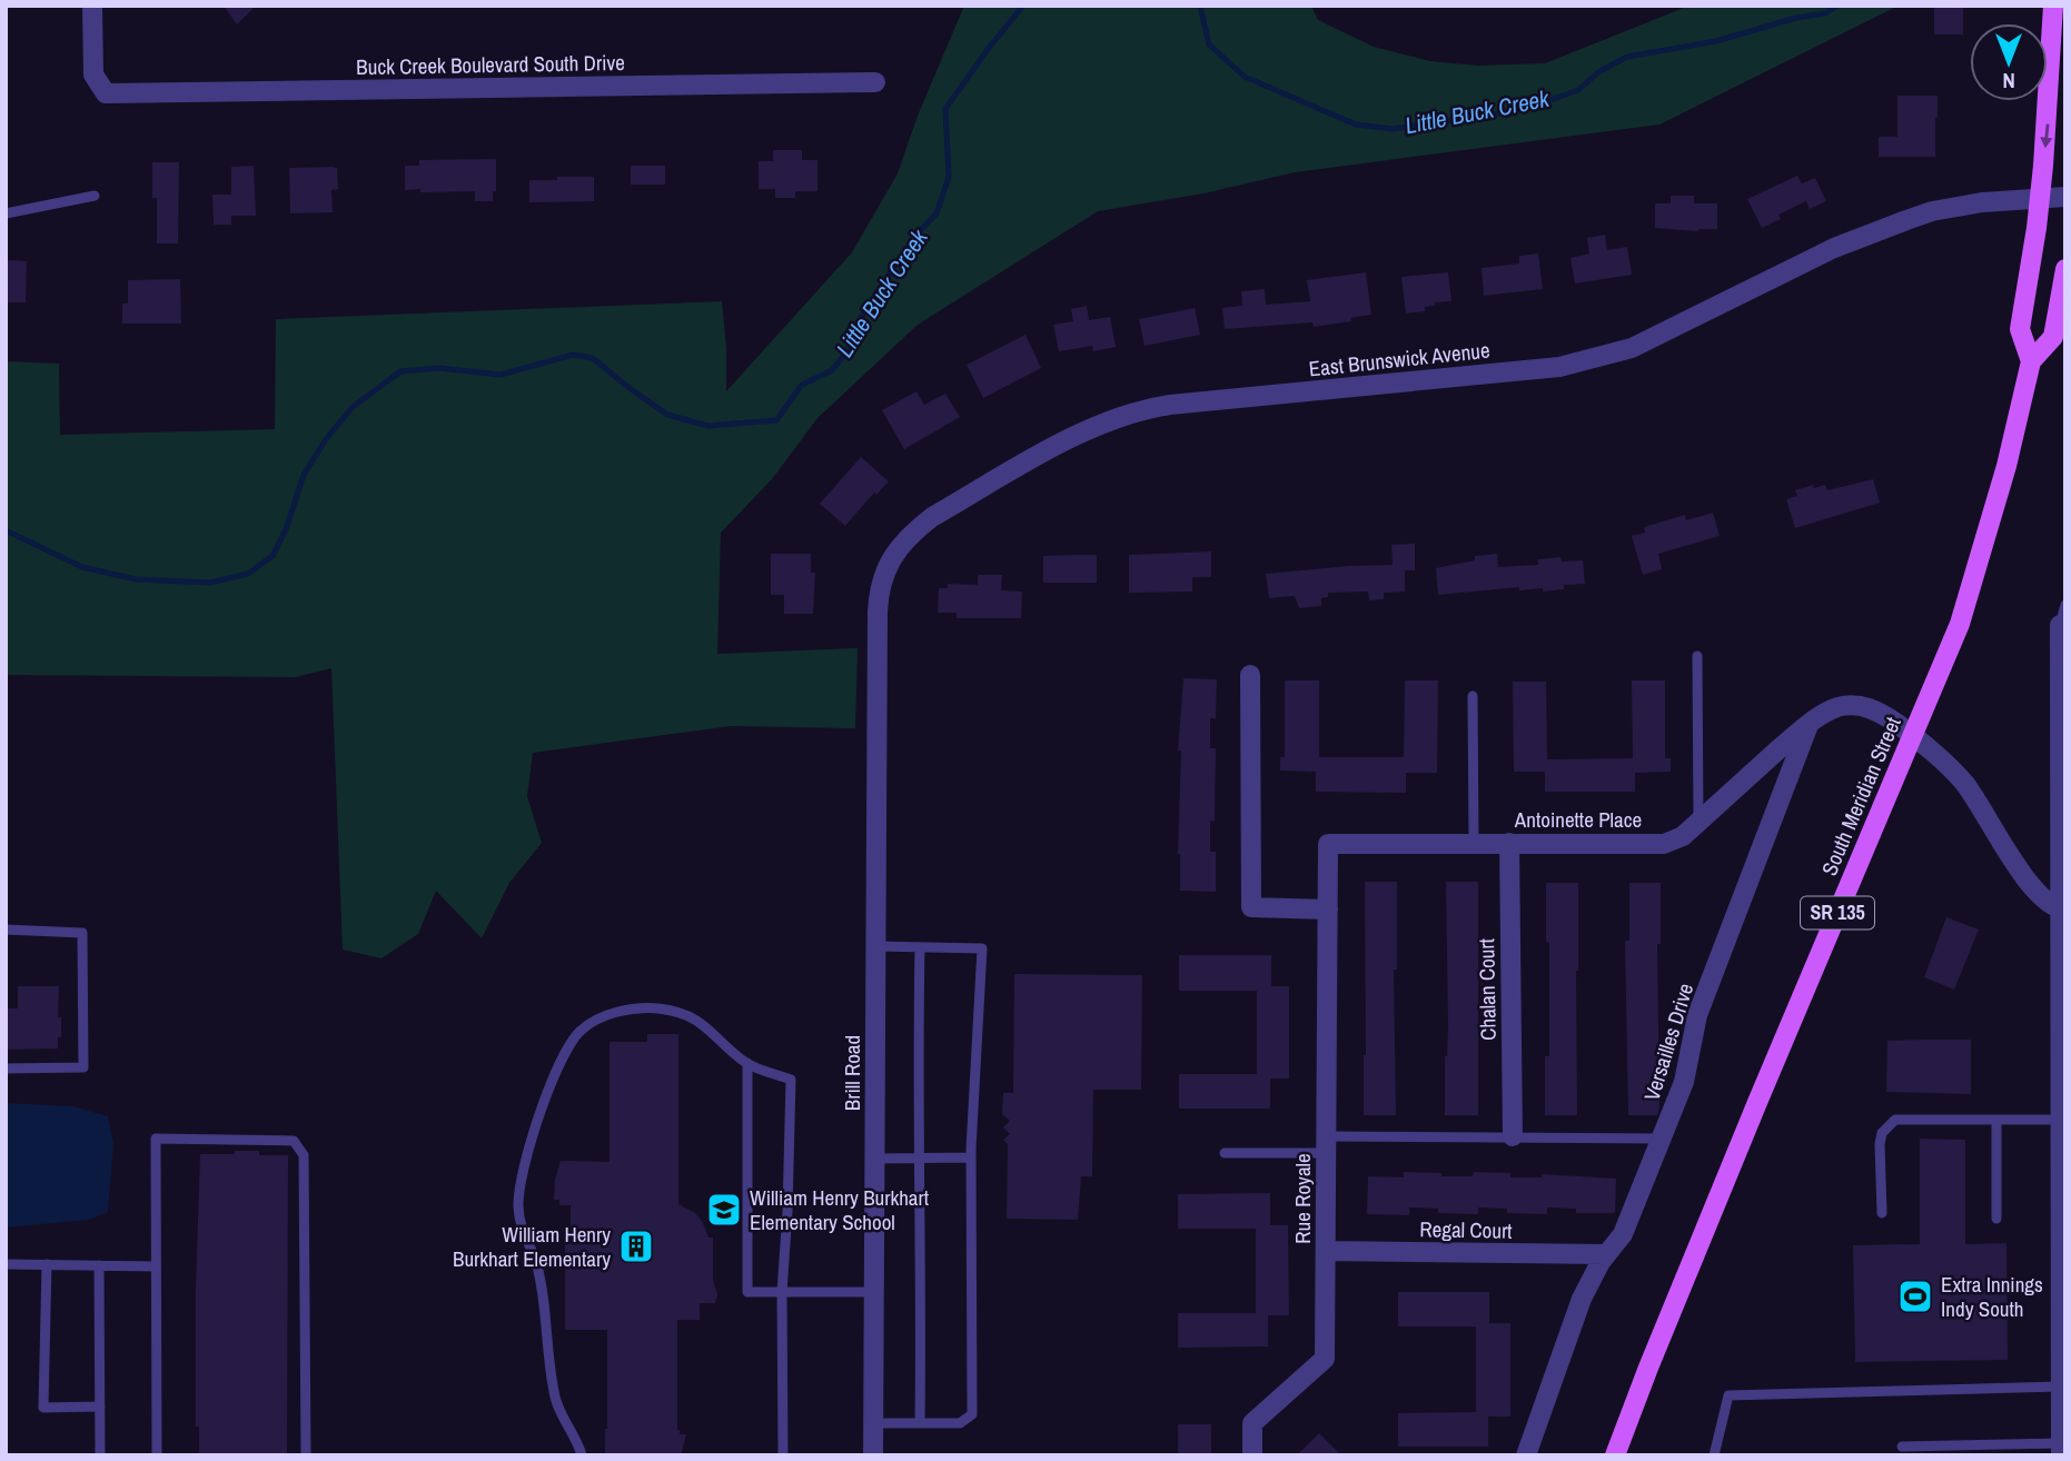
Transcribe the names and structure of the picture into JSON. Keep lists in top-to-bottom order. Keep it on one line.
{"streets":{"main road":["South Meridian Street","SR 135"],"street":["Buck Creek Boulevard South Drive","East Brunswick Avenue","Antoinette Place","Chalan Court","Versailles Drive","Brill Road","Rue Royale","Regal Court"]},"crossings":[["East Brunswick Avenue","South Meridian Street"],["East Brunswick Avenue","Brill Road"],["South Meridian Street","Antoinette Place"],["Antoinette Place","Chalan Court"],["Antoinette Place","Versailles Drive"],["Antoinette Place","Rue Royale"],["Versailles Drive","Regal Court"],["Rue Royale","Regal Court"]],"water":["Little Buck Creek"],"places":{"school or university":["William Henry Burkhart Elementary School"],"building":["William Henry Burkhart Elementary"],"sports":["Extra Innings Indy South"]},"north":"bottom"}
